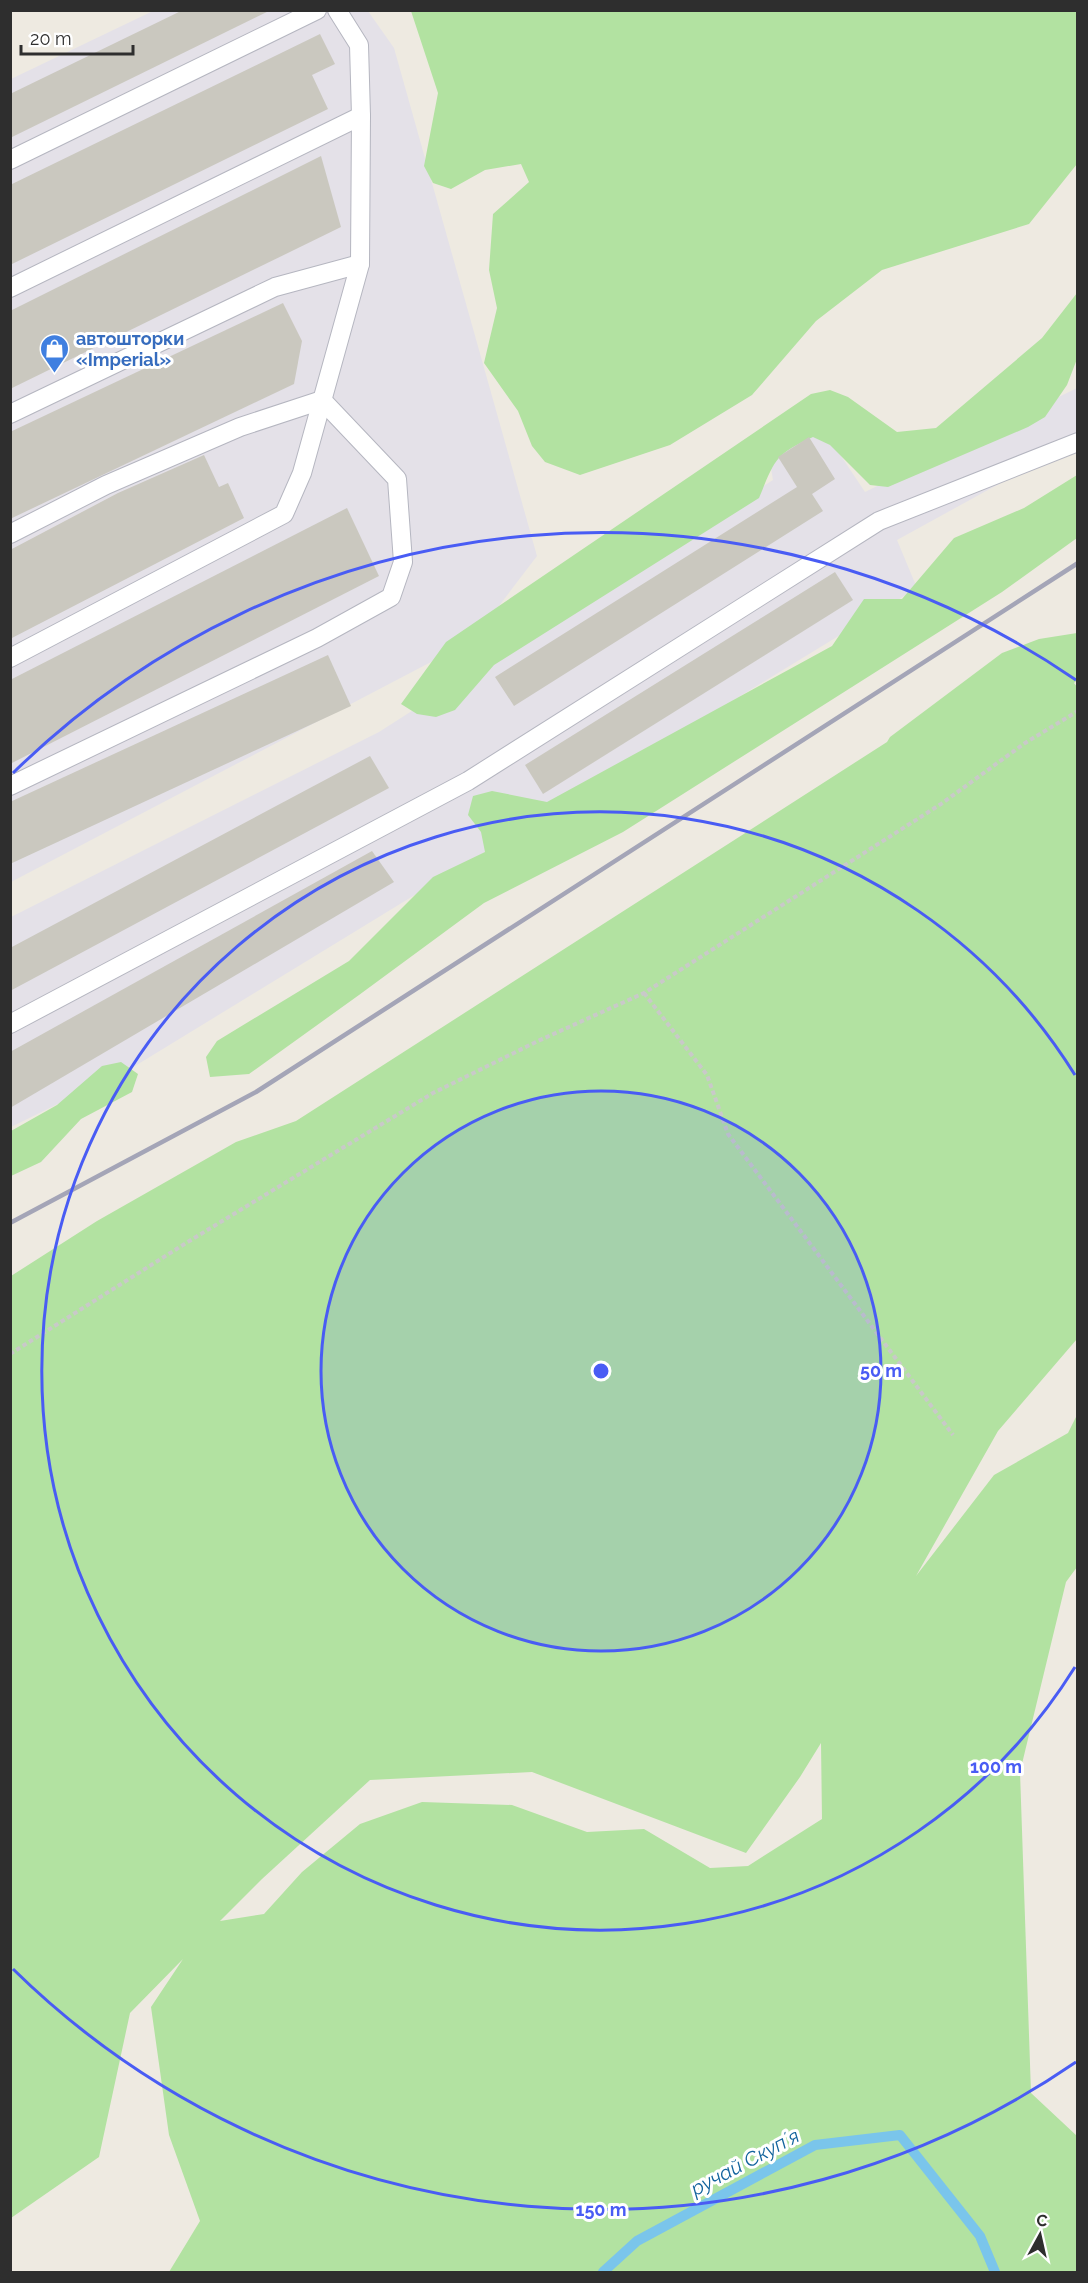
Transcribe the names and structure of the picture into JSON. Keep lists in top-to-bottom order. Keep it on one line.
{"water":["ручай Скупʼя"],"places":{"shop":["автошторки «Imperial»"]},"scale_bar":"20 m","north":"top","rings":["50 m","100 m","150 m"]}
